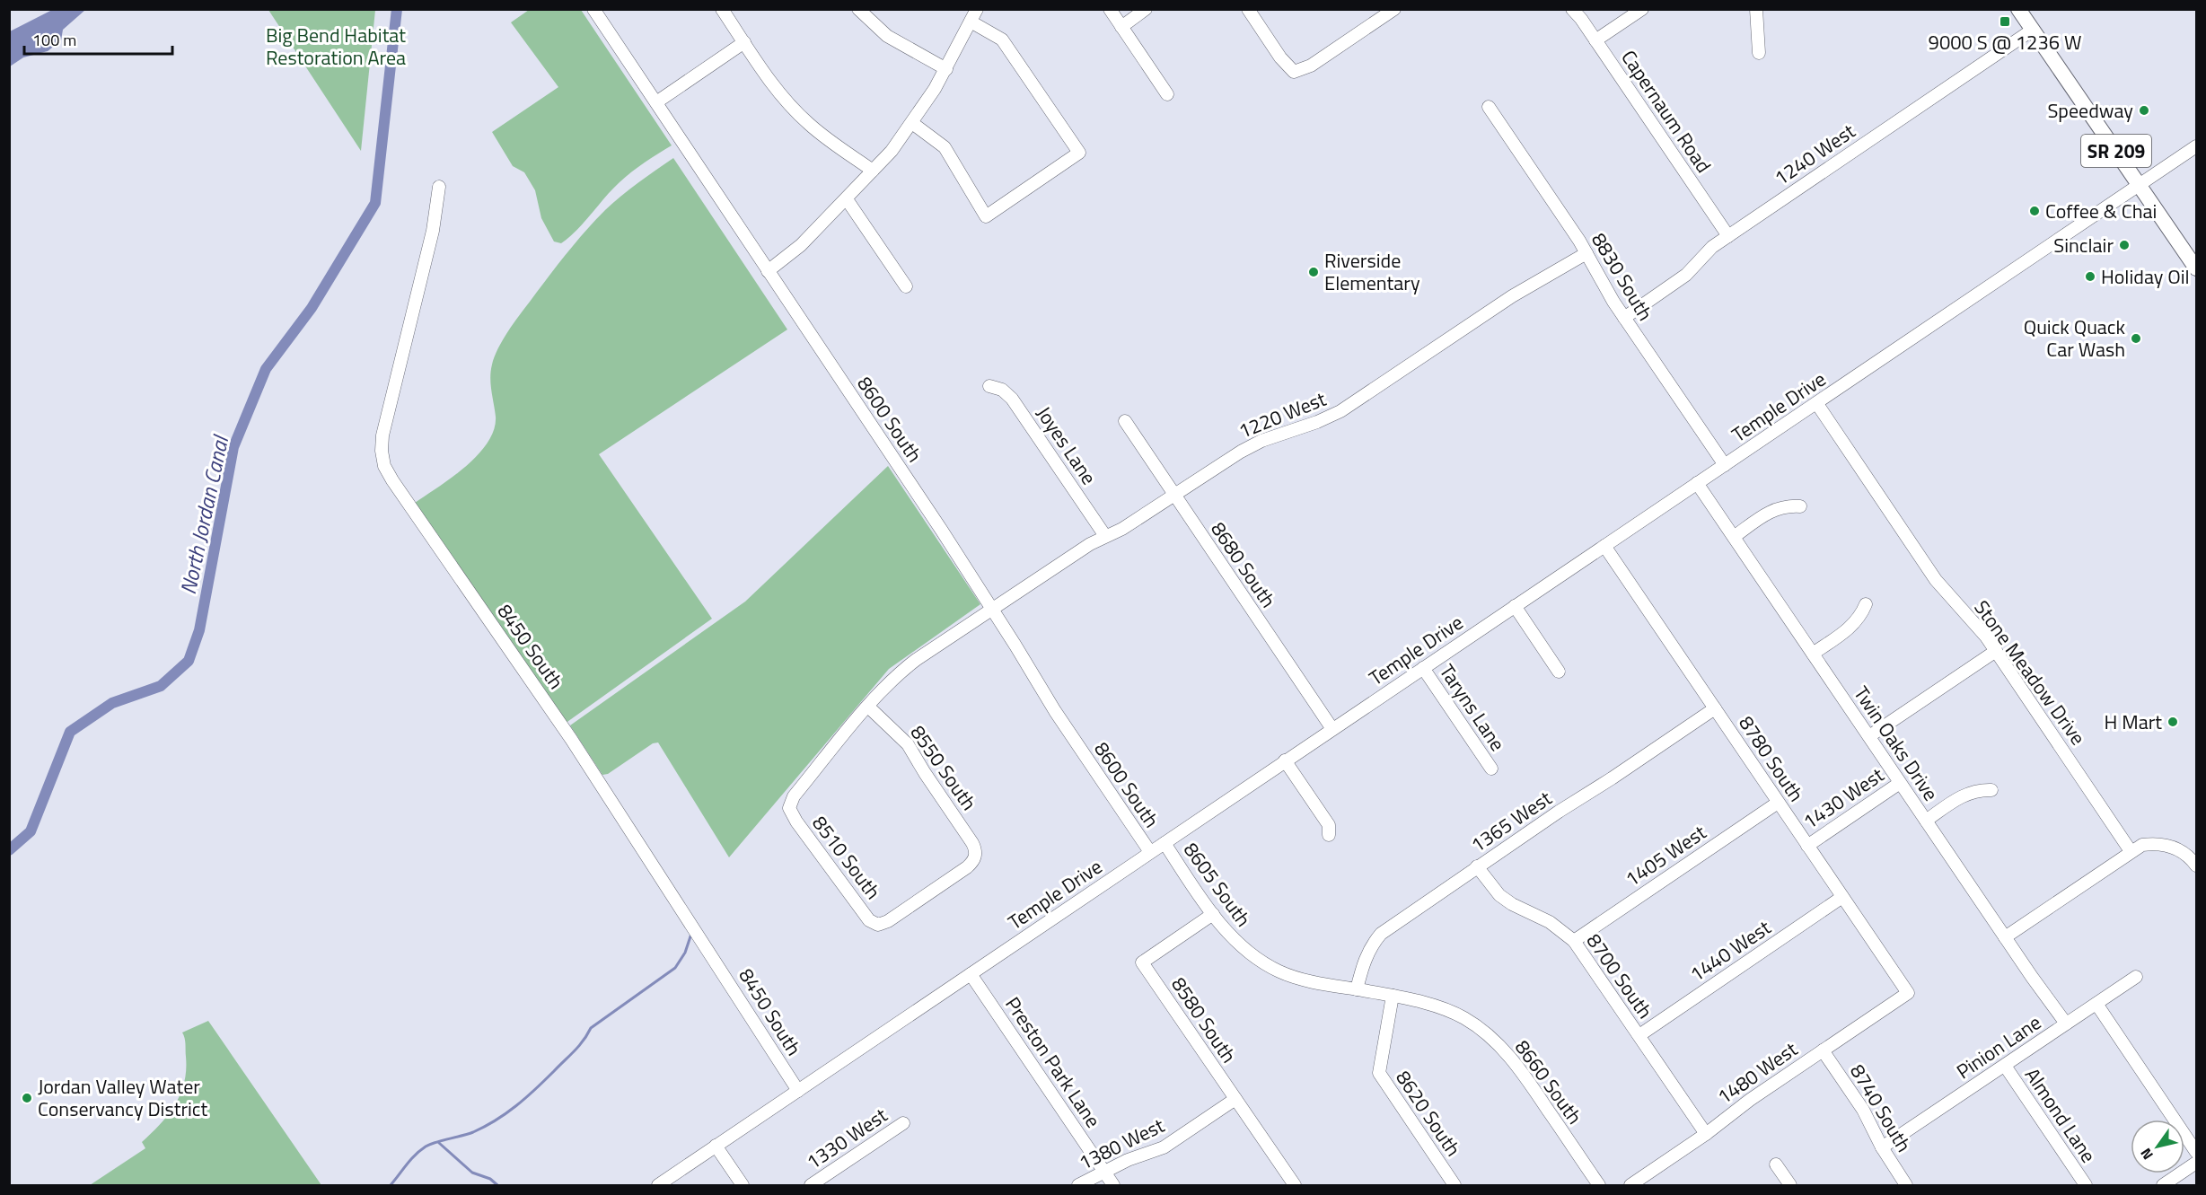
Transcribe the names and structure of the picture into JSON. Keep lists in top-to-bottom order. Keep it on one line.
{"streets":{"main road":["SR 209"],"street":["Capernaum Road","1240 West","8830 South","Temple Drive","1220 West","8600 South","Joyes Lane","8680 South","8450 South","Stone Meadow Drive","Taryns Lane","Twin Oaks Drive","8780 South","8550 South","1430 West","1365 West","1405 West","8510 South","8605 South","1440 West","8700 South","8580 South","Pinion Lane","Preston Park Lane","1480 West","8660 South","8740 South","8620 South","Almond Lane","1330 West","1380 West"]},"crossings":[["Capernaum Road","1240 West"],["SR 209","1240 West"],["SR 209","Temple Drive"],["1240 West","8830 South"],["8830 South","Temple Drive"],["8830 South","1220 West"],["Temple Drive","8600 South"],["Temple Drive","8680 South"],["Temple Drive","8450 South"],["Temple Drive","Stone Meadow Drive"],["Temple Drive","Taryns Lane"],["Temple Drive","Twin Oaks Drive"],["Temple Drive","8780 South"],["Temple Drive","8605 South"],["Temple Drive","Preston Park Lane"],["1220 West","8600 South"],["1220 West","Joyes Lane"],["1220 West","8680 South"],["1220 West","8550 South"],["1220 West","8510 South"],["Twin Oaks Drive","1430 West"],["Twin Oaks Drive","Pinion Lane"],["8780 South","1430 West"],["8780 South","1365 West"],["8780 South","1405 West"],["8780 South","1440 West"],["8780 South","1480 West"],["8550 South","8510 South"],["1365 West","8605 South"],["1365 West","8700 South"],["1405 West","8700 South"],["8605 South","8580 South"],["8605 South","8660 South"],["8605 South","8620 South"],["1440 West","8700 South"],["8700 South","1480 West"],["8580 South","1380 West"],["Pinion Lane","8740 South"],["Pinion Lane","Almond Lane"],["Preston Park Lane","1380 West"],["1480 West","8740 South"],["8660 South","8620 South"]],"water":["North Jordan Canal"],"parks":["Big Bend Habitat Restoration Area"],"places":{"transit":["9000 S @ 1236 W"],"other":["Speedway","Coffee & Chai","Sinclair","Riverside Elementary","Holiday Oil","Quick Quack Car Wash","H Mart","Jordan Valley Water Conservancy District"]},"scale_bar":"100 m","north":"bottom left"}
